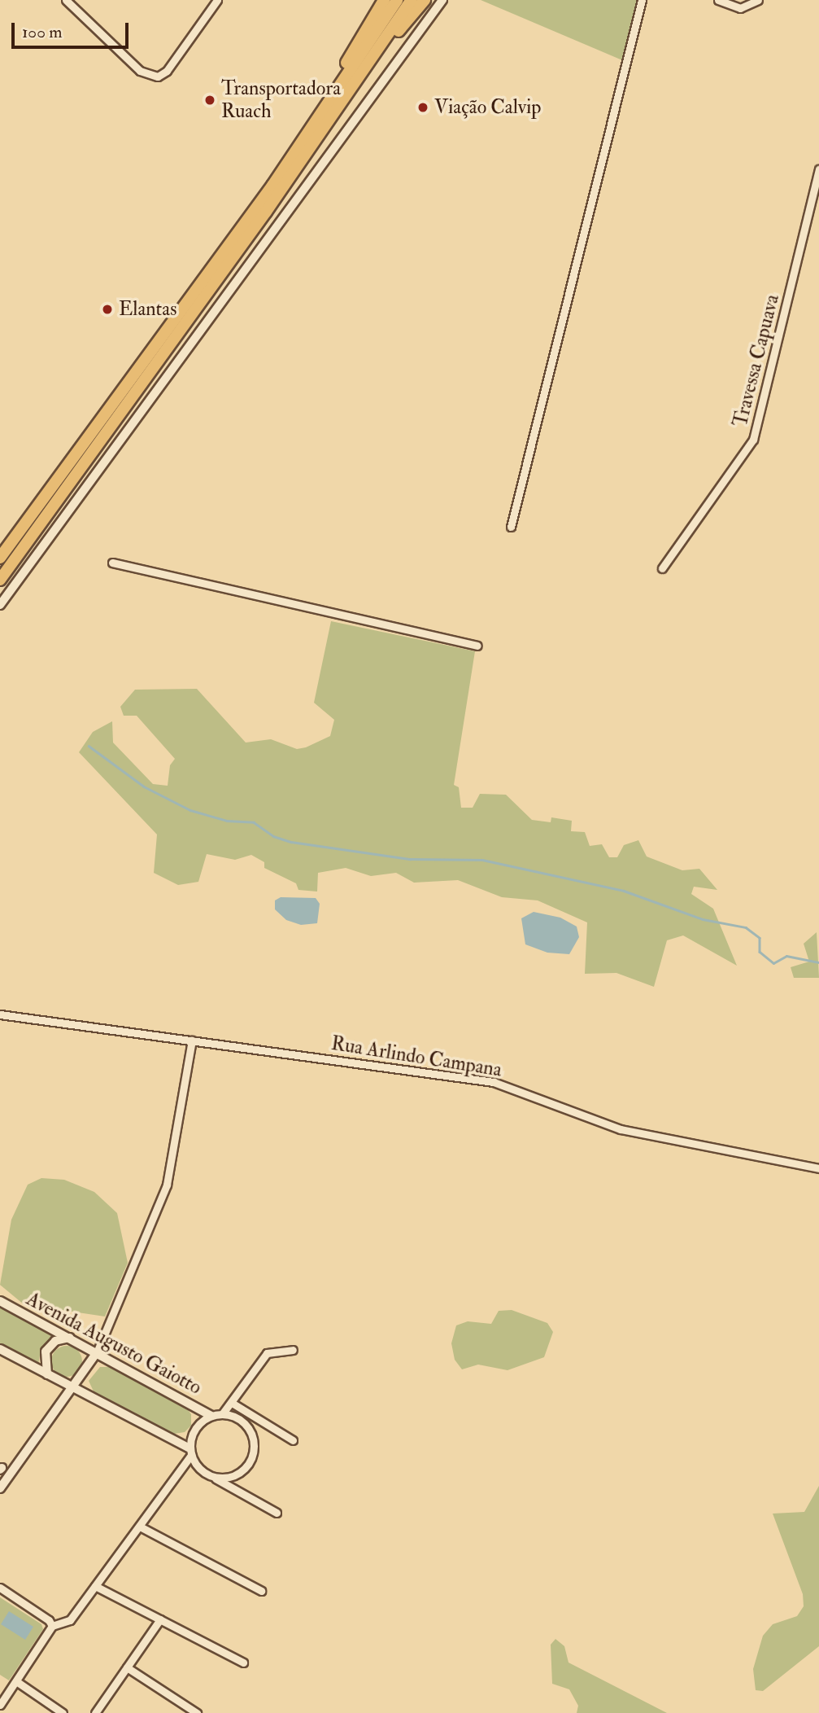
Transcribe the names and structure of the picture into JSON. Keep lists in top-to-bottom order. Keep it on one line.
{"streets":{"street":["Travessa Capuava","Rua Arlindo Campana","Avenida Augusto Gaiotto"]},"places":["Transportadora Ruach","Viação Calvip","Elantas"],"scale_bar":"100 m"}
